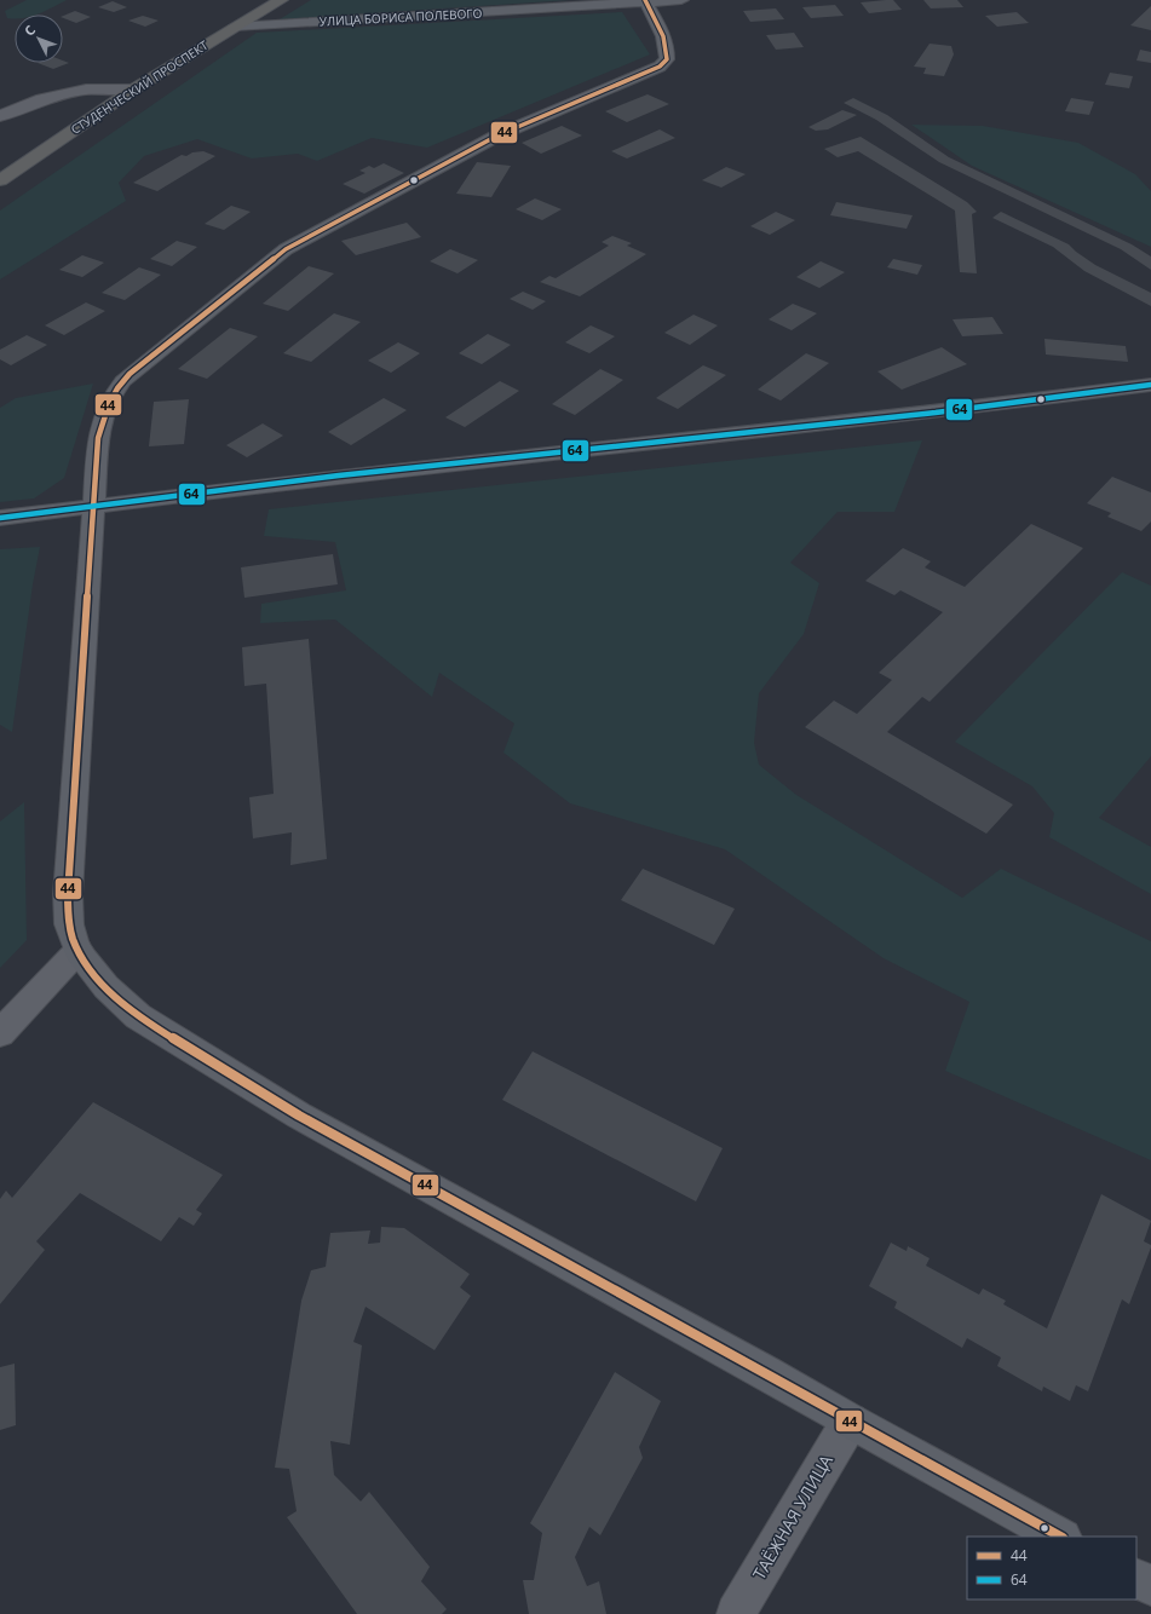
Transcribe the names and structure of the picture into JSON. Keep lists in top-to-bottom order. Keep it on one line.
{"streets":{"highway":["СТУДЕНЧЕСКИЙ ПРОСПЕКТ"],"main road":["УЛИЦА БОРИСА ПОЛЕВОГО"],"street":["ТАЁЖНАЯ УЛИЦА"]},"crossings":[["УЛИЦА БОРИСА ПОЛЕВОГО","СТУДЕНЧЕСКИЙ ПРОСПЕКТ"]],"lines":["transit line 44","transit line 64"],"legend":["44","64"],"north":"top left"}
